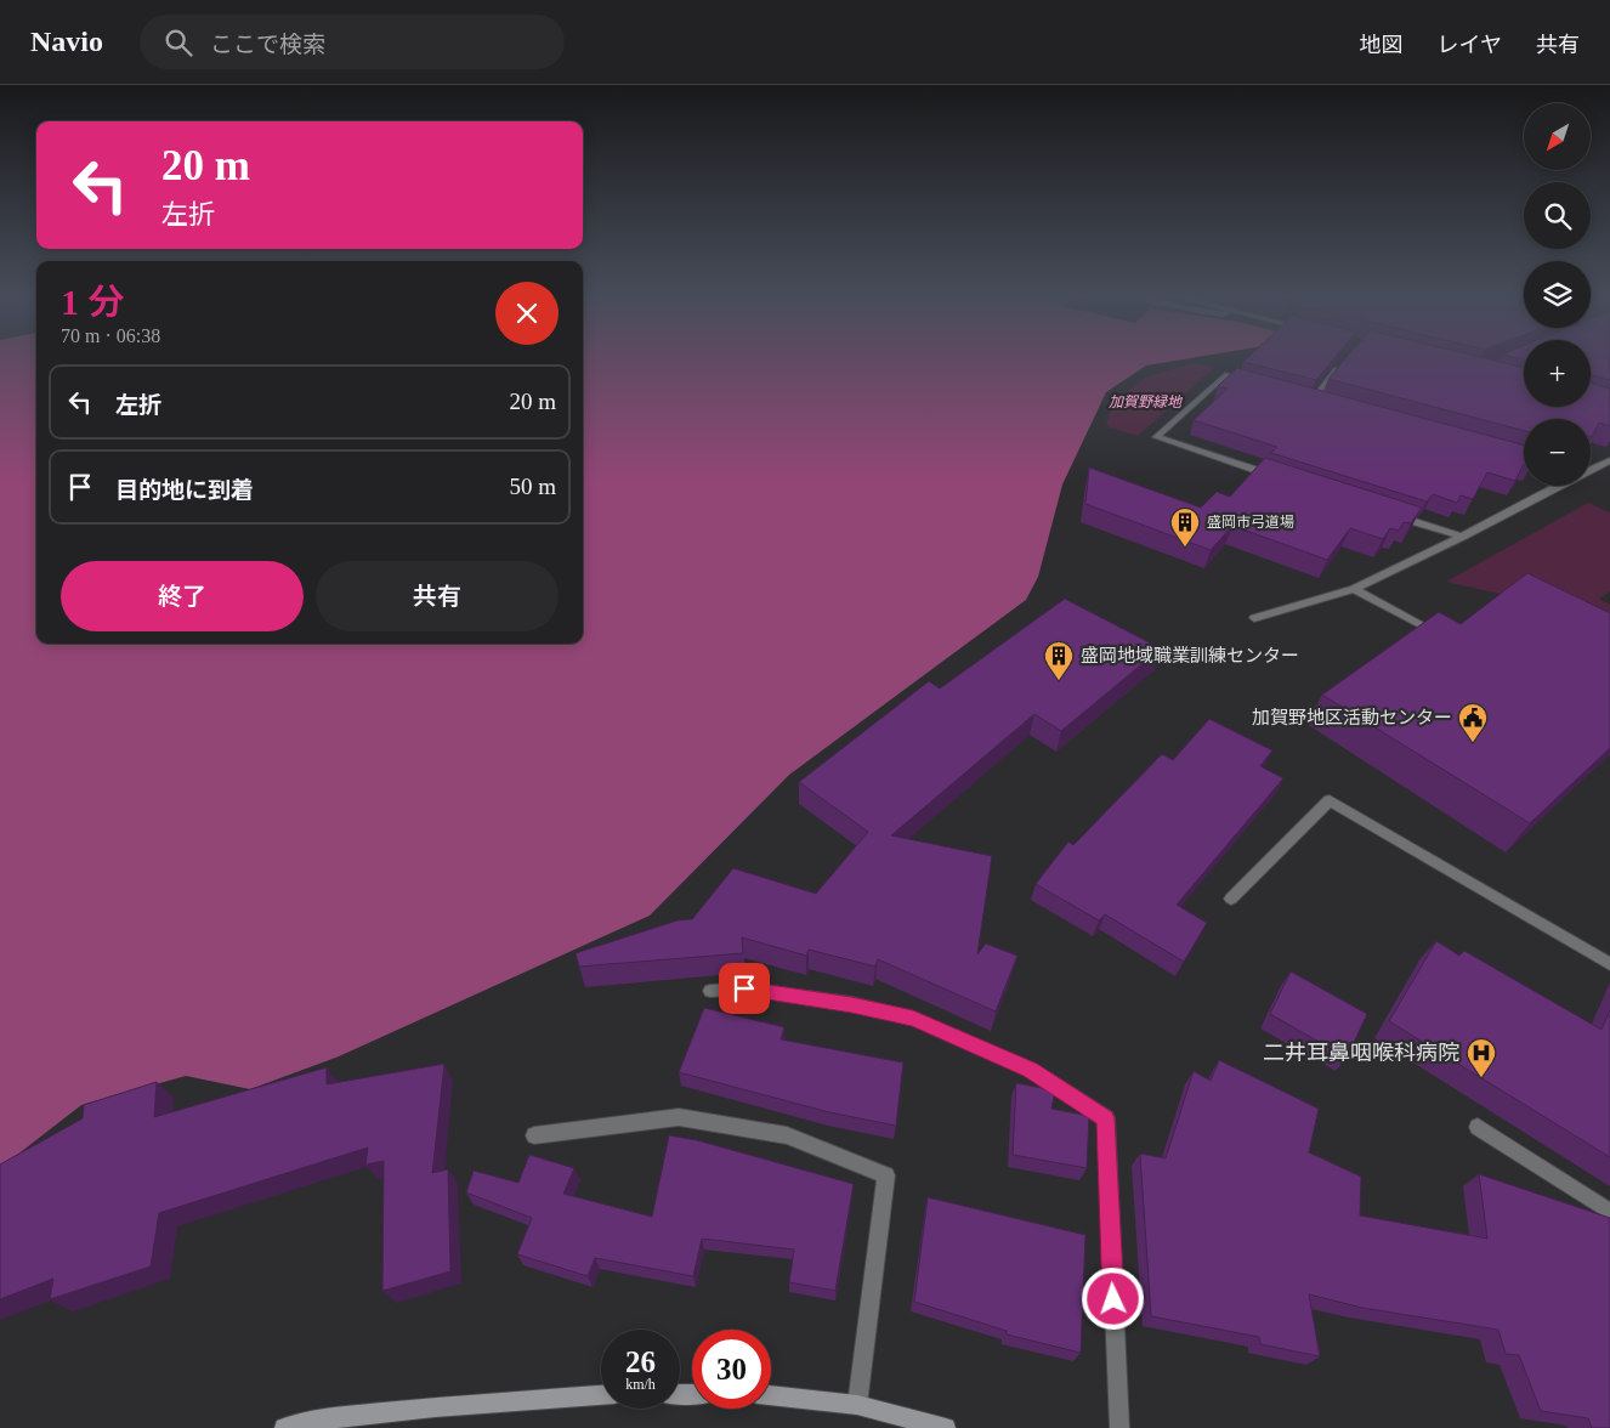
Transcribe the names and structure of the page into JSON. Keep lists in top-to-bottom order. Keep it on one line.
{"parks":["加賀野緑地"],"places":{"building":["盛岡市弓道場","盛岡地域職業訓練センター"],"public building":["加賀野地区活動センター"],"hospital":["二井耳鼻咽喉科病院"]},"north":"bottom left","page":{"header":"Navio","search":"ここで検索","nav":["地図","レイヤ","共有"],"map_buttons":["+","−"],"turn":["20 m","左折"],"heading":["1 分","70 m · 06:38"],"list":[{"name":"左折","value":"20 m"},{"name":"目的地に到着","value":"50 m"}],"buttons":["終了","共有"],"speed":"26 km/h","limit":"30"}}
